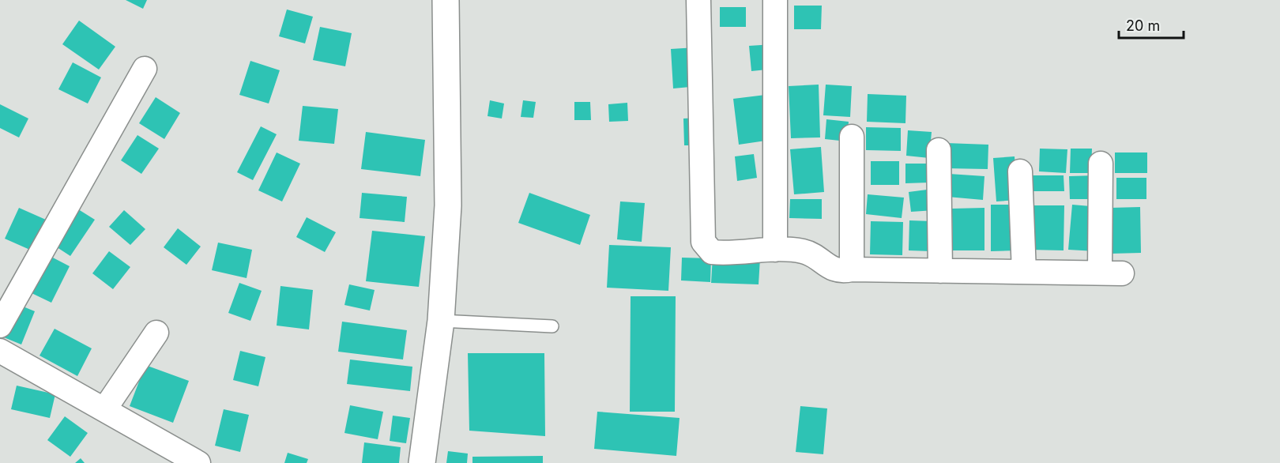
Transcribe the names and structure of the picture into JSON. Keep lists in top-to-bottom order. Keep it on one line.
{"scale_bar":"20 m"}
